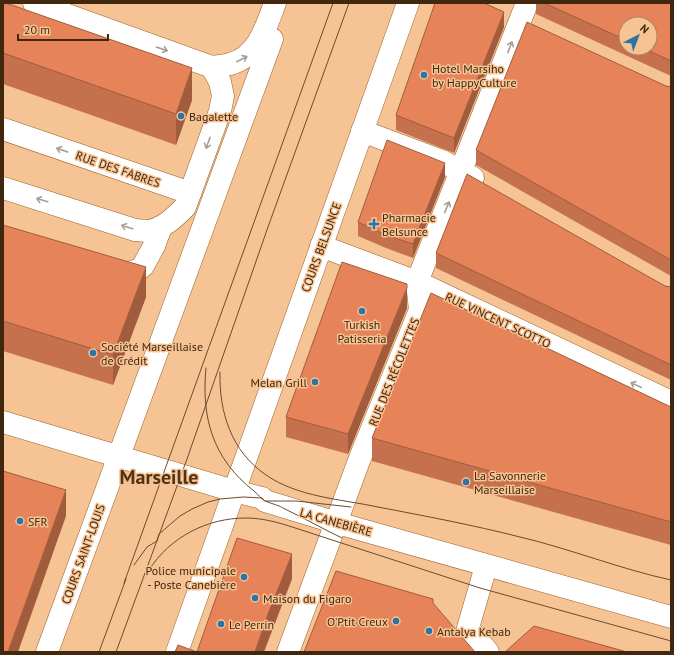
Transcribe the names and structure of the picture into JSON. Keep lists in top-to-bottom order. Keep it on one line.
{"streets":{"street":["RUE DES FABRES","COURS BELSUNCE","RUE VINCENT SCOTTO","RUE DES RÉCOLETTES","LA CANEBIÈRE","COURS SAINT-LOUIS"]},"crossings":[["COURS BELSUNCE","RUE VINCENT SCOTTO"],["COURS BELSUNCE","LA CANEBIÈRE"],["RUE VINCENT SCOTTO","RUE DES RÉCOLETTES"],["RUE DES RÉCOLETTES","LA CANEBIÈRE"],["LA CANEBIÈRE","COURS SAINT-LOUIS"]],"one_way":["RUE VINCENT SCOTTO","RUE DES RÉCOLETTES"],"districts":["Marseille"],"places":{"other":["Hotel Marsiho by HappyCulture","Bagalette","Turkish Patisseria","Société Marseillaise de Crédit","Melan Grill","La Savonnerie Marseillaise","SFR","Police municipale - Poste Canebière","Maison du Figaro","O'Ptit Creux","Le Perrin","Antalya Kebab"],"health":["Pharmacie Belsunce"]},"scale_bar":"20 m","north":"top right"}
